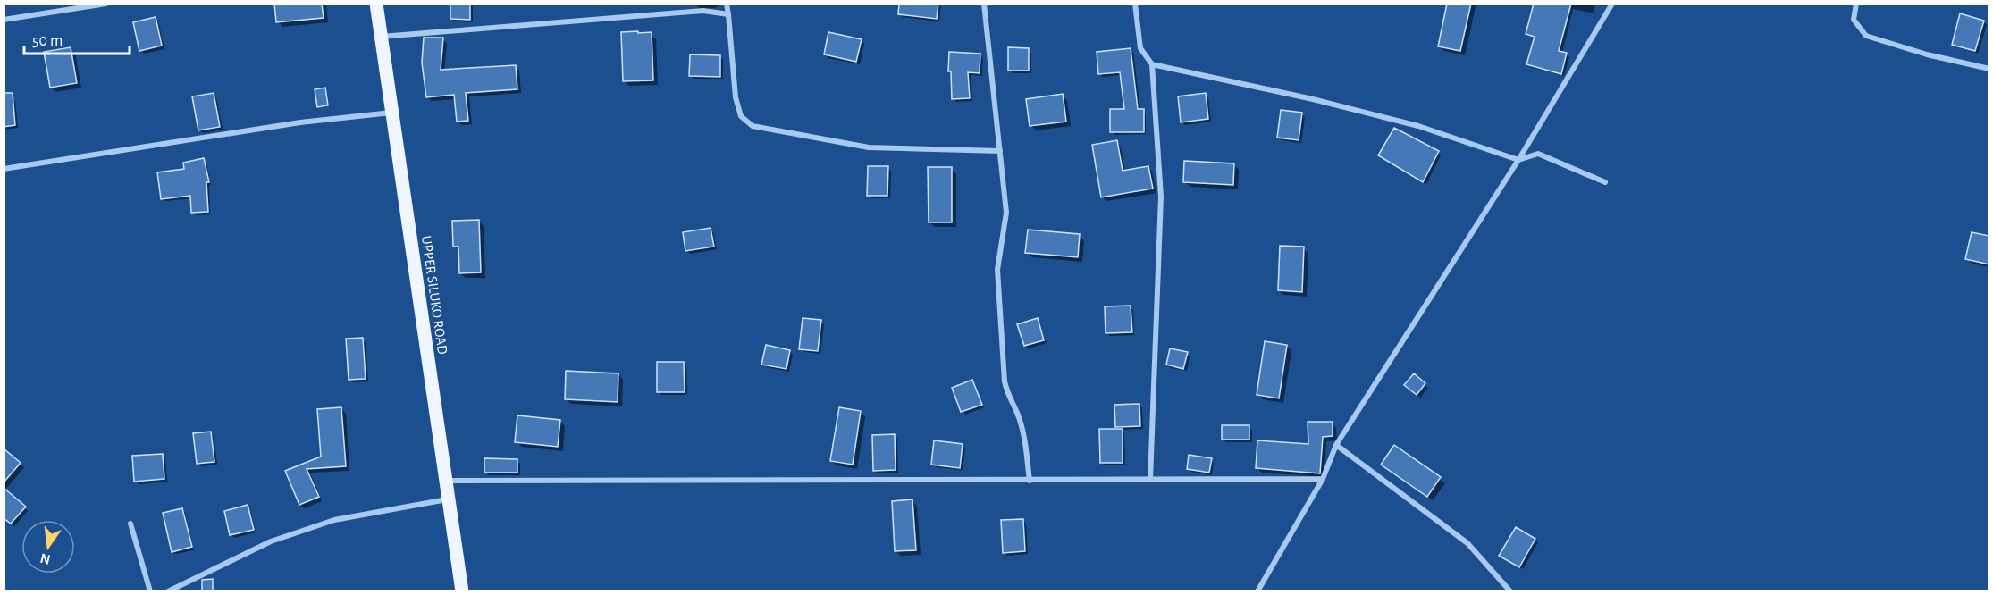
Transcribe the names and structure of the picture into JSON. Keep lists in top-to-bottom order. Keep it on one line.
{"streets":{"main road":["UPPER SILUKO ROAD"]},"scale_bar":"50 m","north":"bottom"}
